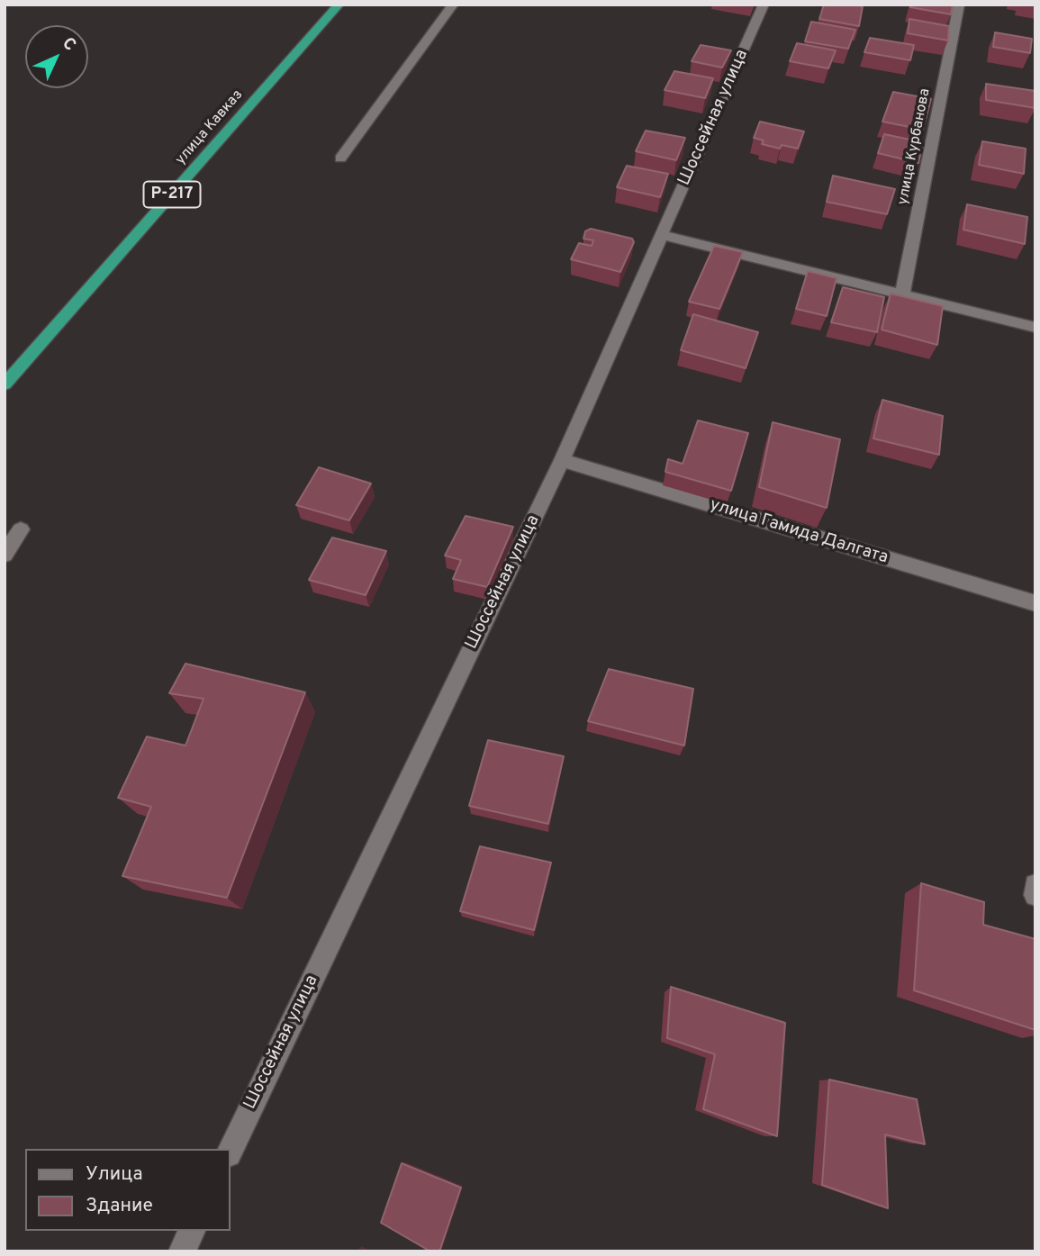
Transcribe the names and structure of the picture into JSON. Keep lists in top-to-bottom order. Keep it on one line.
{"streets":{"highway":["улица Кавказ","Р-217"],"street":["Шоссейная улица","улица Курбанова","улица Гамида Далгата"]},"crossings":[["Шоссейная улица","улица Гамида Далгата"]],"legend":["Улица","Здание"],"north":"top right"}
